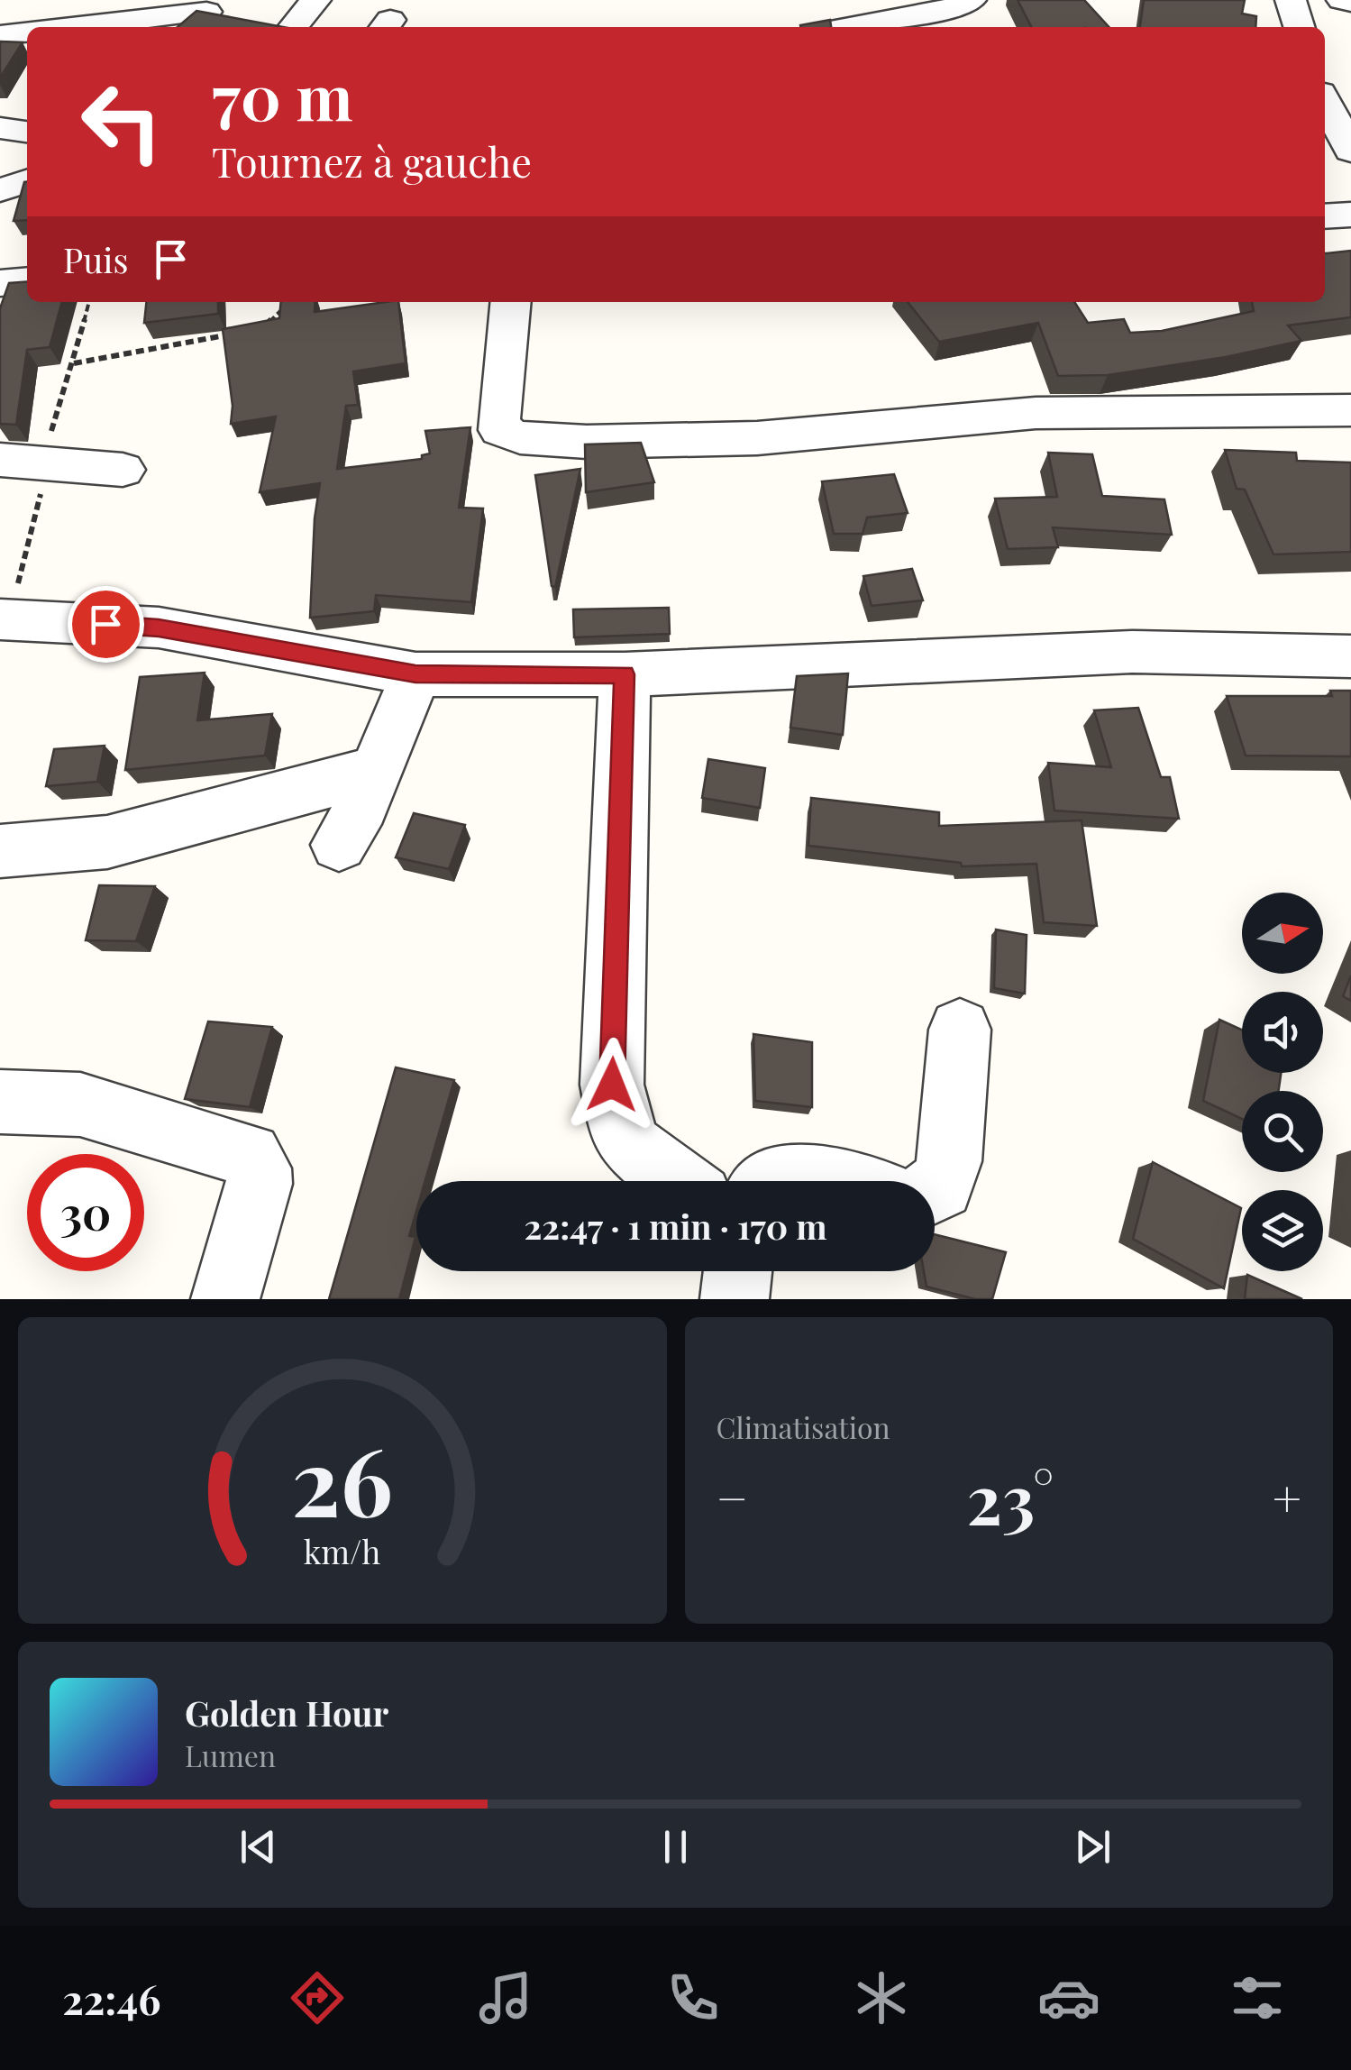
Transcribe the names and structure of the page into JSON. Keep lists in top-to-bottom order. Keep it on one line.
{"north":"right","page":{"turn":["70 m","Tournez à gauche"],"then":"Puis","limit":"30","trip":"22:47 · 1 min · 170 m","tile":"Climatisation","heat":["−","23°","+"],"song":["Golden Hour","Lumen"],"tabs":"22:46","gauge":["26","km/h"]}}
